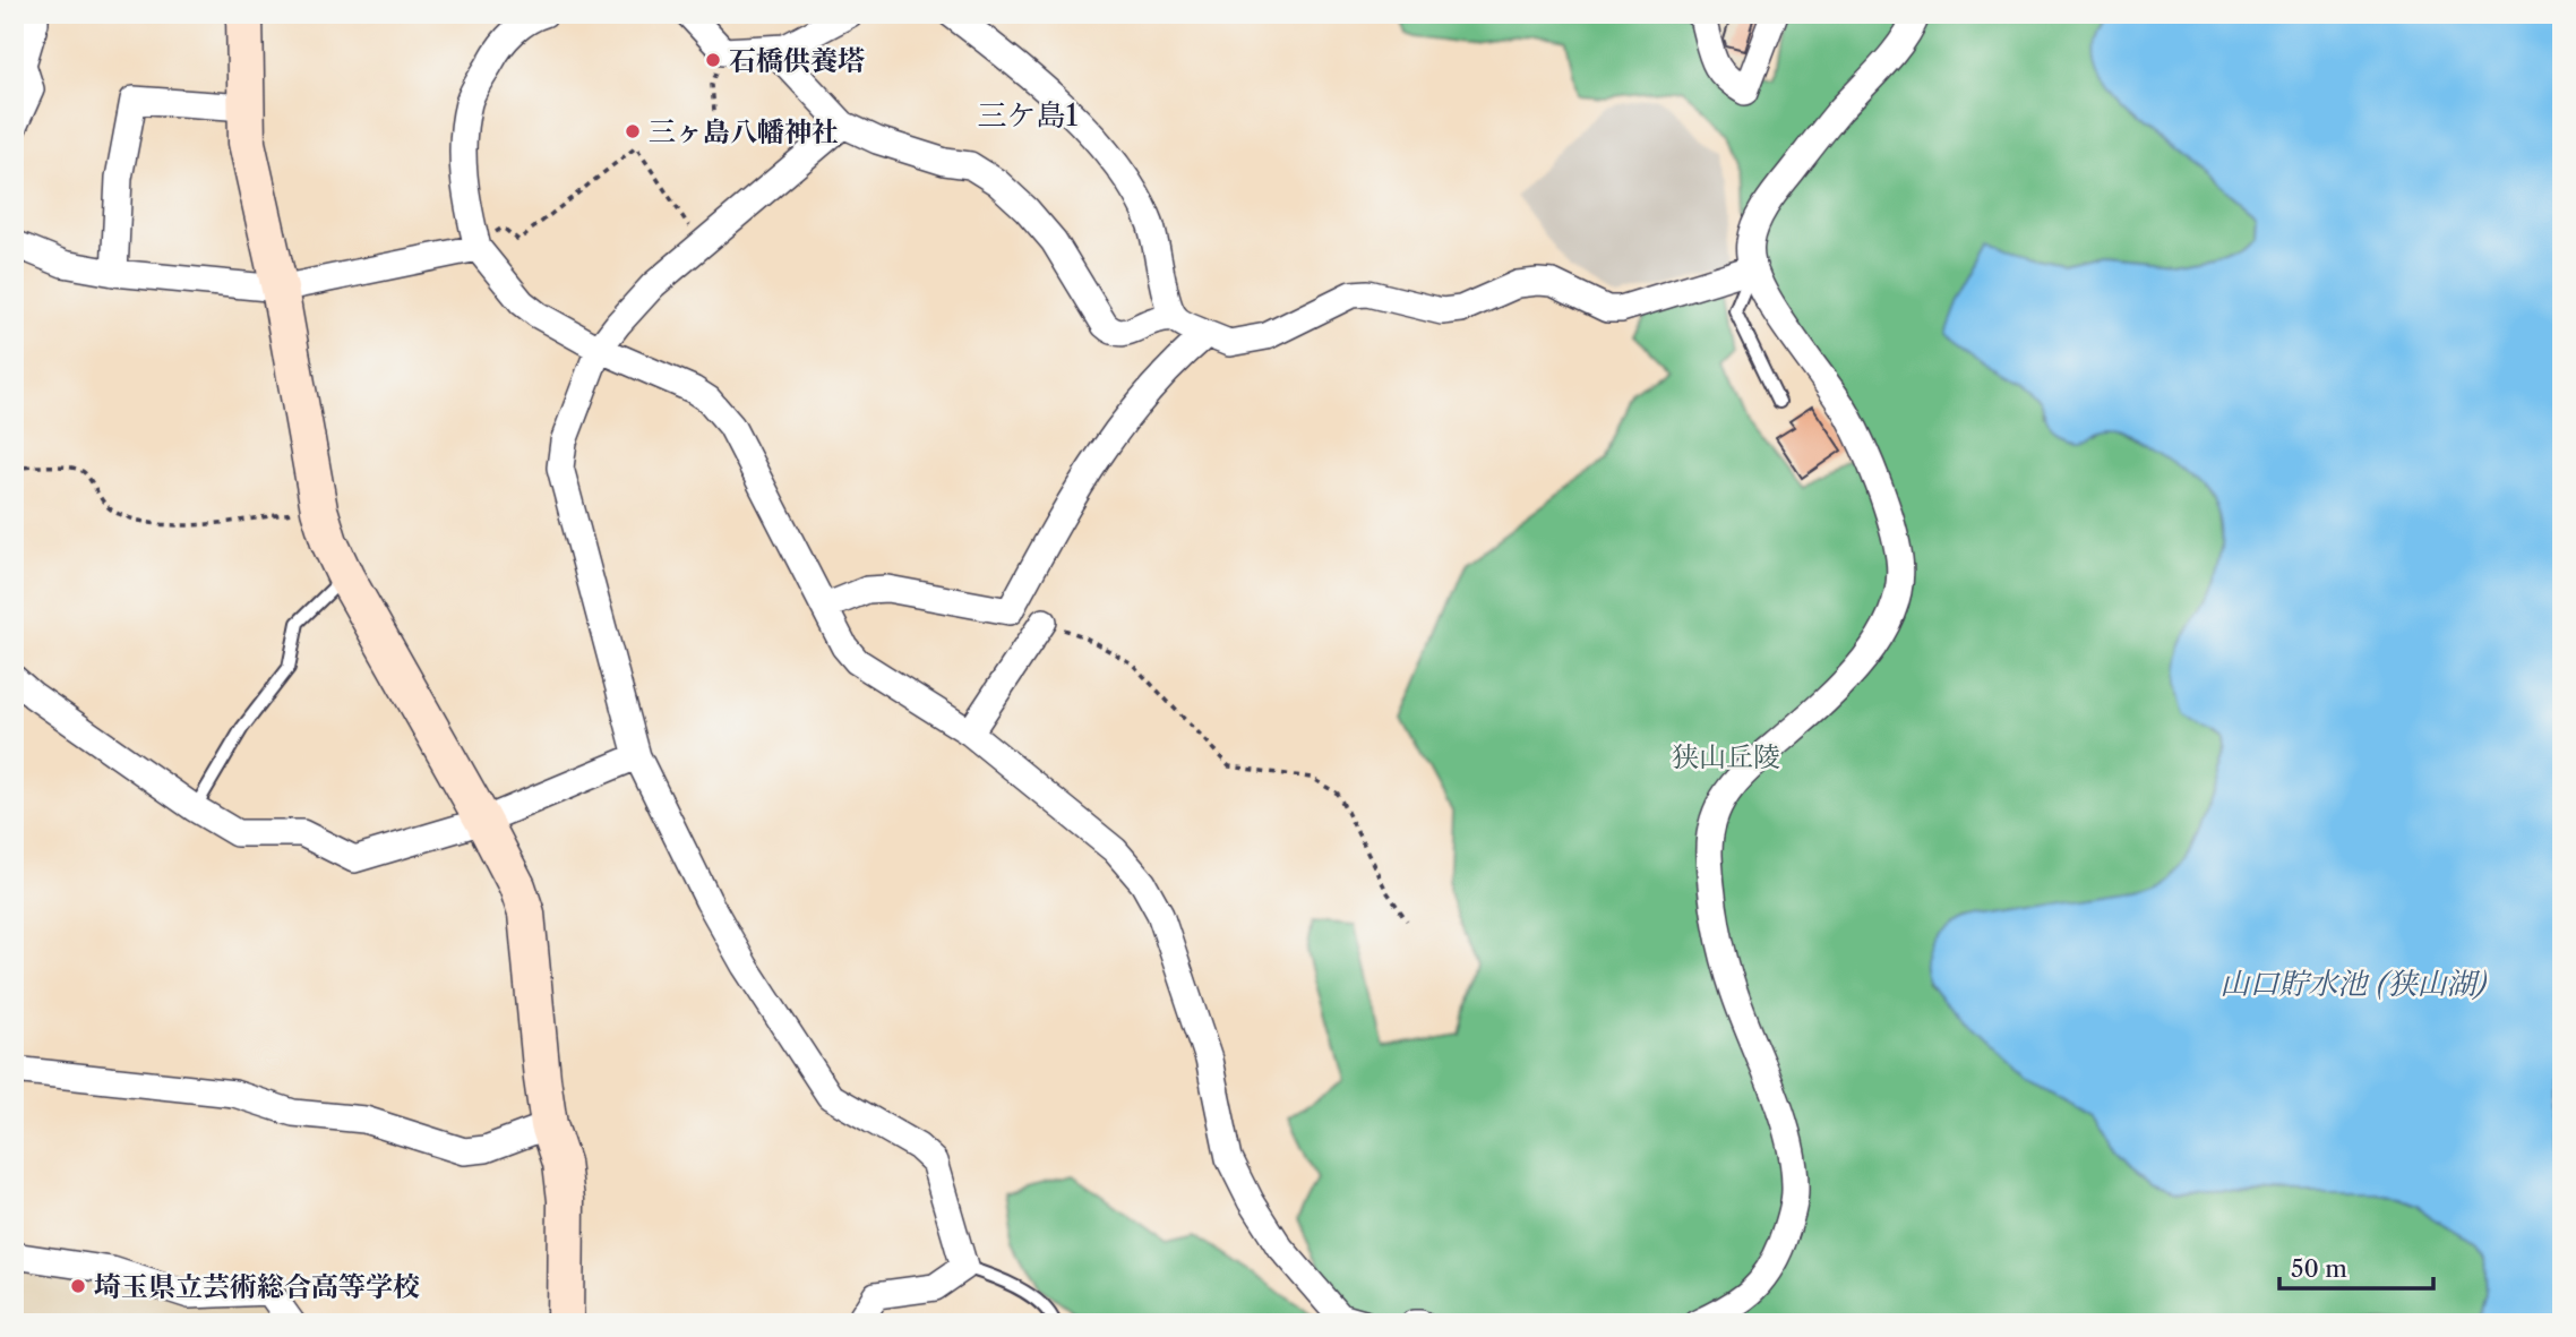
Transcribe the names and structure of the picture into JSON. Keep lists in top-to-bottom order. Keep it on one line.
{"districts":["三ケ島1"],"water":["山口貯水池 (狭山湖)"],"parks":["狭山丘陵"],"places":["石橋供養塔","三ヶ島八幡神社","埼玉県立芸術総合高等学校"],"scale_bar":"50 m"}
